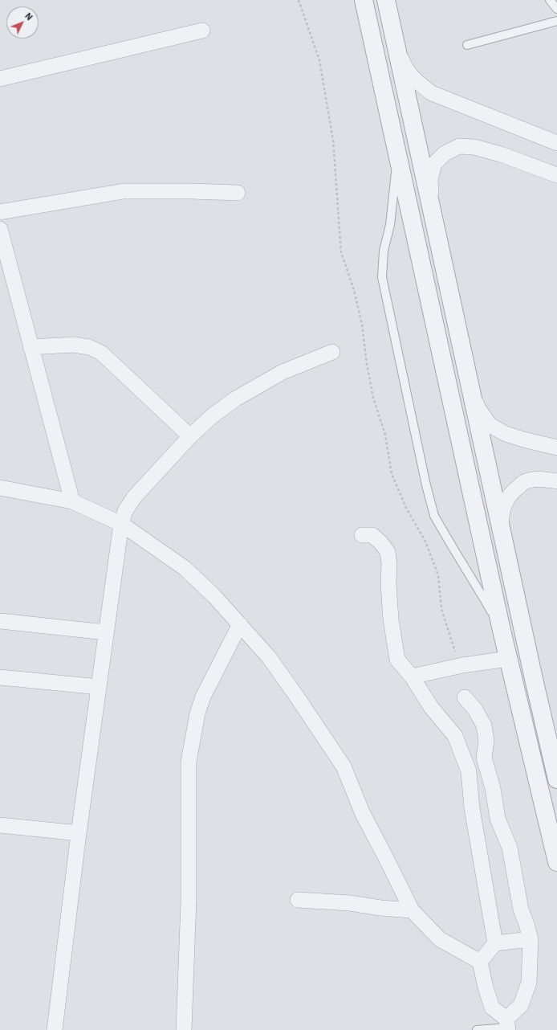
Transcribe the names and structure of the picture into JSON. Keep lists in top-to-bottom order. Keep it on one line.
{"north":"top right"}
